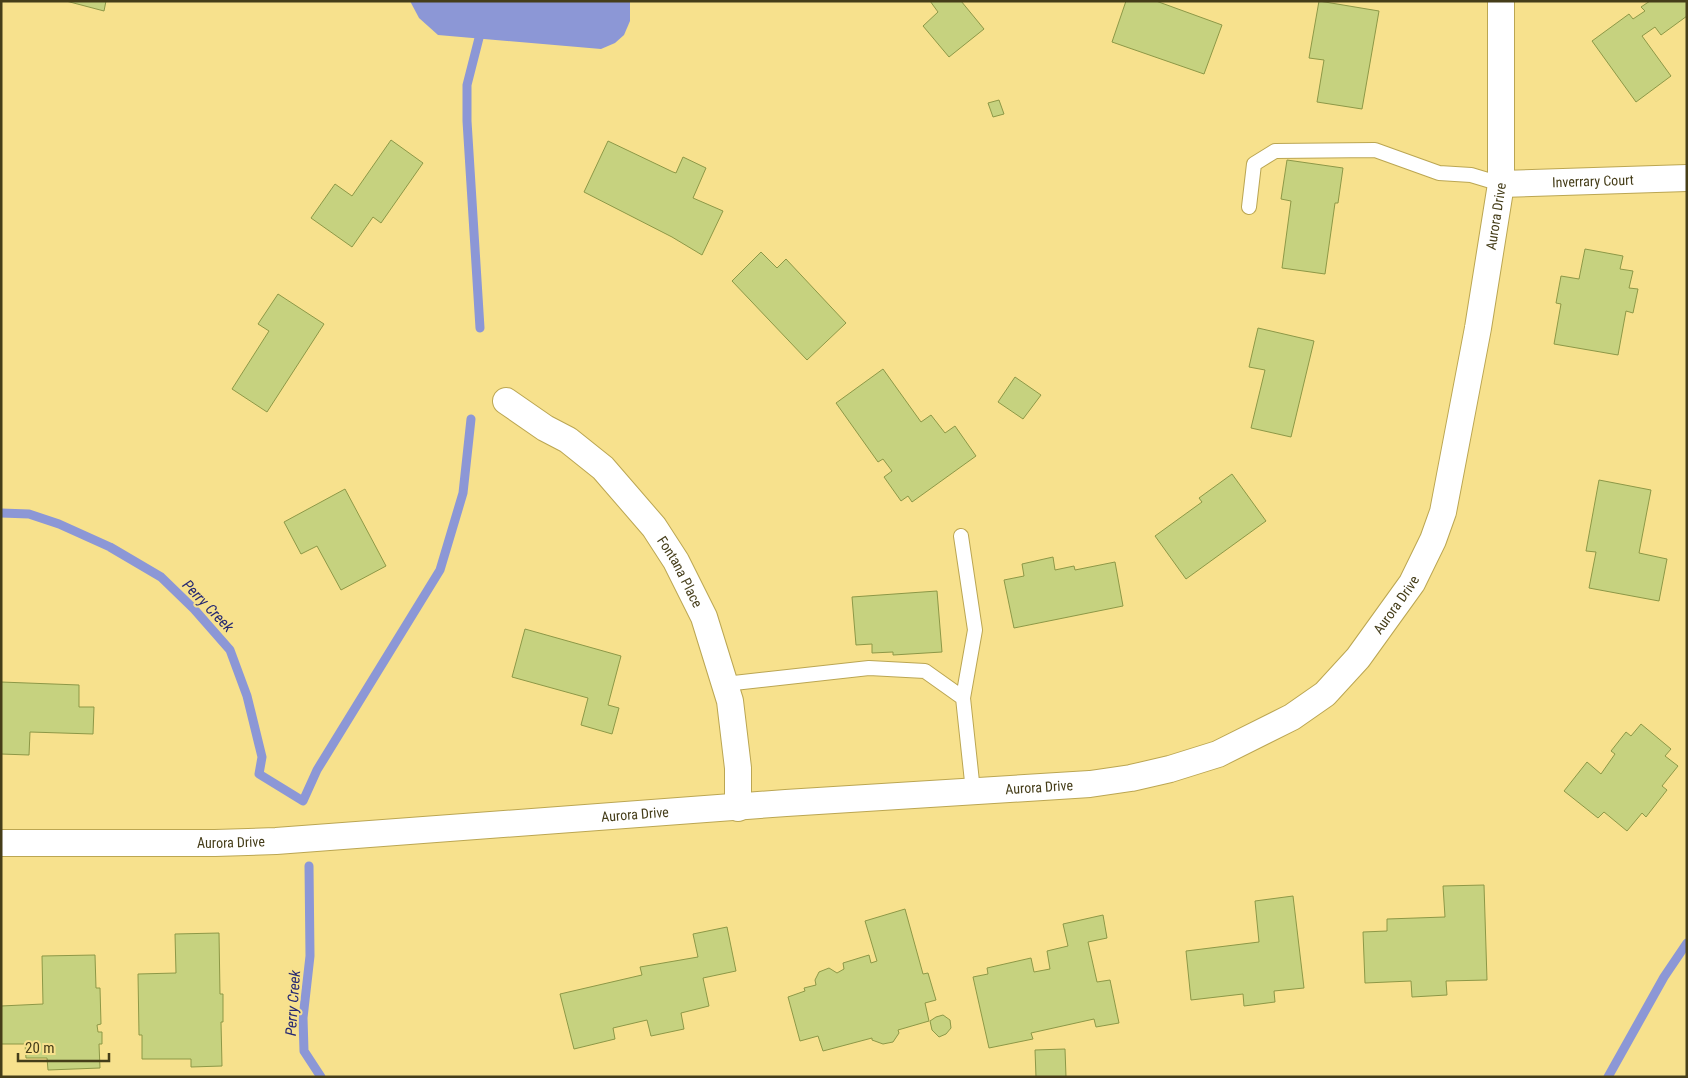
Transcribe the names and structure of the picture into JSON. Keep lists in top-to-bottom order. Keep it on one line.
{"streets":{"street":["Inverrary Court","Aurora Drive","Fontana Place"]},"crossings":[["Inverrary Court","Aurora Drive"],["Aurora Drive","Fontana Place"]],"water":["Perry Creek"],"scale_bar":"20 m"}
